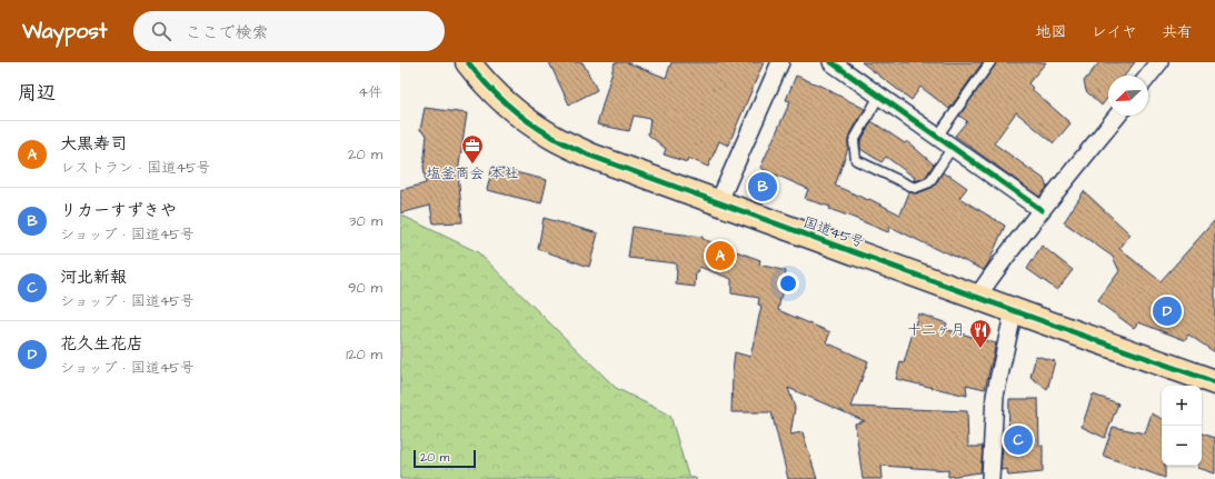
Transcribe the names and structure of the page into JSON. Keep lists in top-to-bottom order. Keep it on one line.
{"streets":{"highway":["国道45号"]},"places":{"office":["塩釜商会 本社"],"restaurant":["十二ヶ月"]},"scale_bar":"20 m","north":"bottom left","page":{"header":"Waypost","search":"ここで検索","nav":["地図","レイヤ","共有"],"heading":["周辺","4件"],"list":[{"mark":"A","name":"大黒寿司","note":"レストラン · 国道45号","value":"20 m"},{"mark":"B","name":"リカーすずきや","note":"ショップ · 国道45号","value":"30 m"},{"mark":"C","name":"河北新報","note":"ショップ · 国道45号","value":"90 m"},{"mark":"D","name":"花久生花店","note":"ショップ · 国道45号","value":"120 m"}],"pins":["B","A","D","C"],"map_buttons":["+","−"],"scale":"20 m"}}
